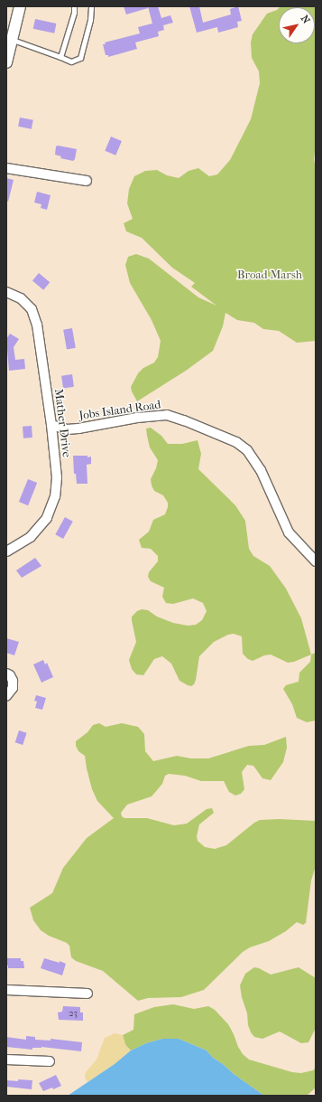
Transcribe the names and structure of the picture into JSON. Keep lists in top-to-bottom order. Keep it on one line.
{"streets":{"street":["Jobs Island Road","Mather Drive"]},"crossings":[["Jobs Island Road","Mather Drive"]],"parks":["Broad Marsh"],"house_numbers":["23"],"north":"top right"}
